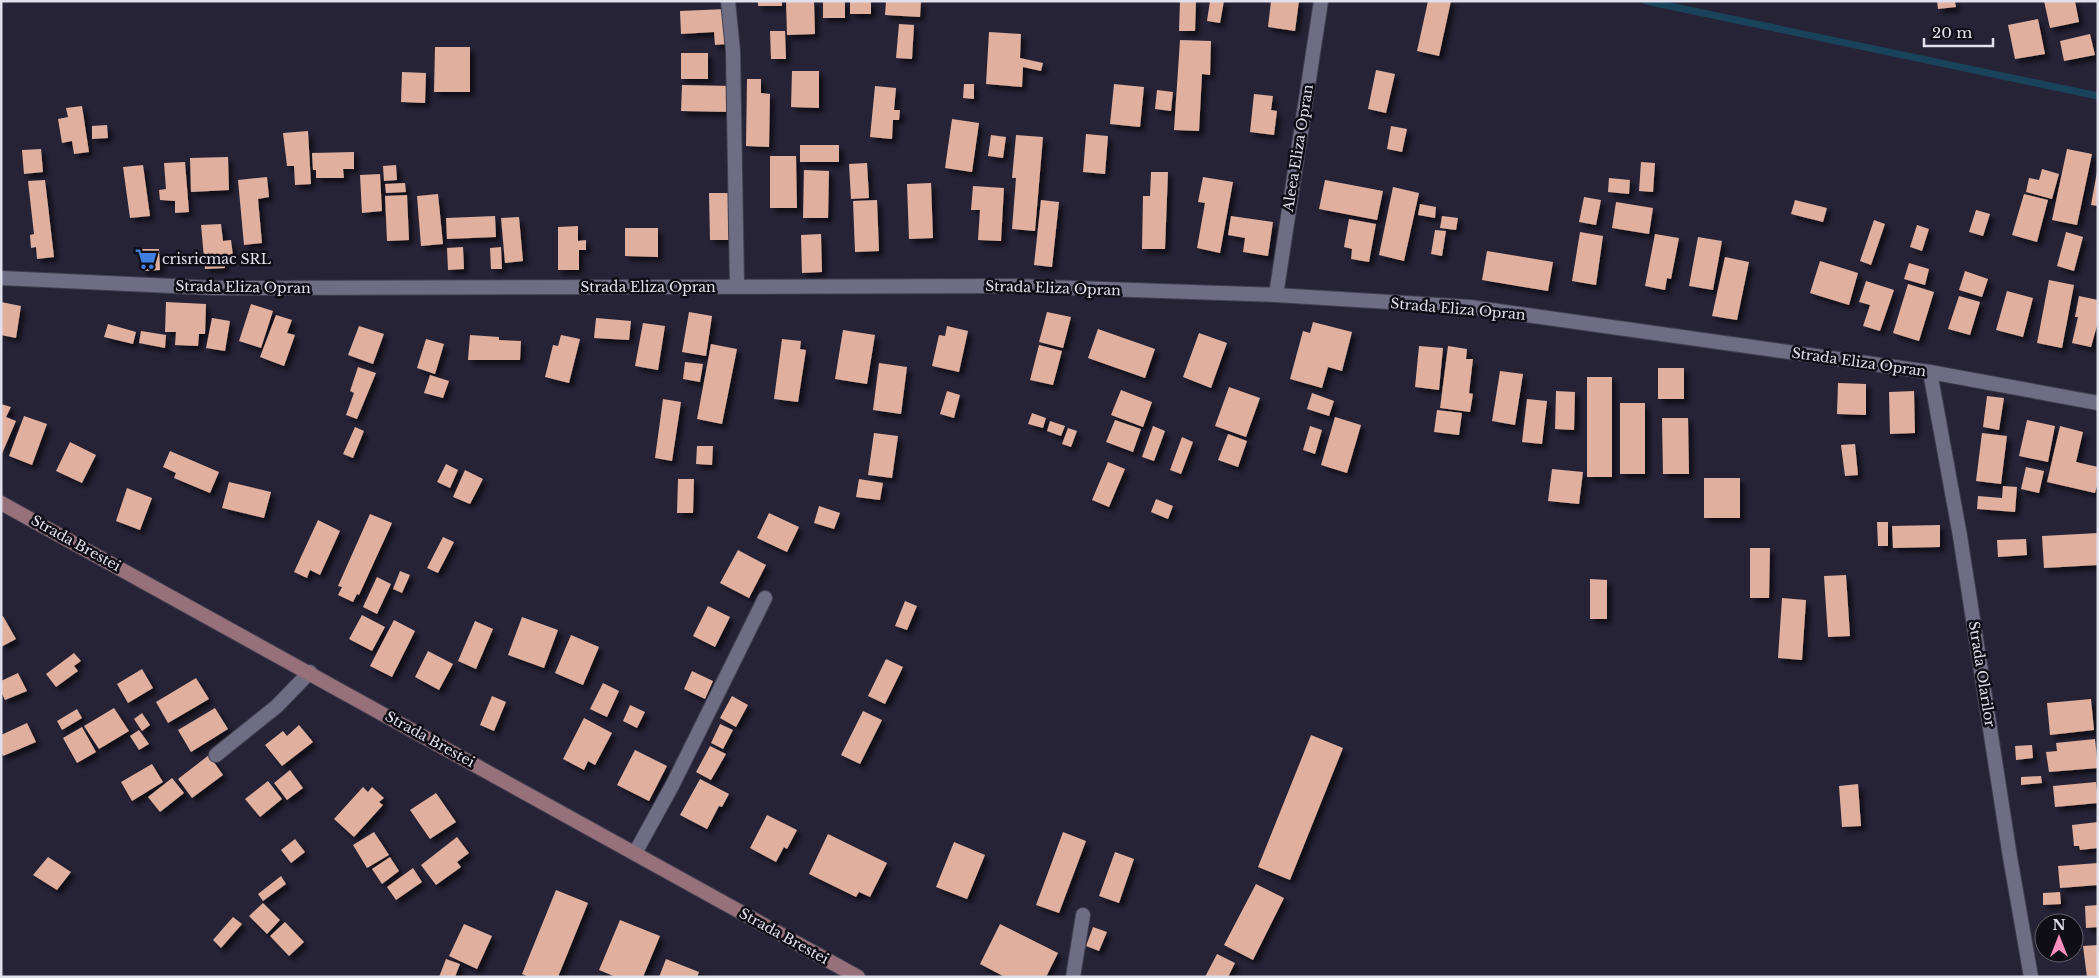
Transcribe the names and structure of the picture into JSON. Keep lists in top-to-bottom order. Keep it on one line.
{"streets":{"main road":["Strada Brestei"],"street":["Aleea Eliza Opran","Strada Eliza Opran","Strada Olarilor"]},"crossings":[["Aleea Eliza Opran","Strada Eliza Opran"],["Strada Eliza Opran","Strada Olarilor"]],"places":{"supermarket":["crisricmac SRL"]},"scale_bar":"20 m","north":"top"}
